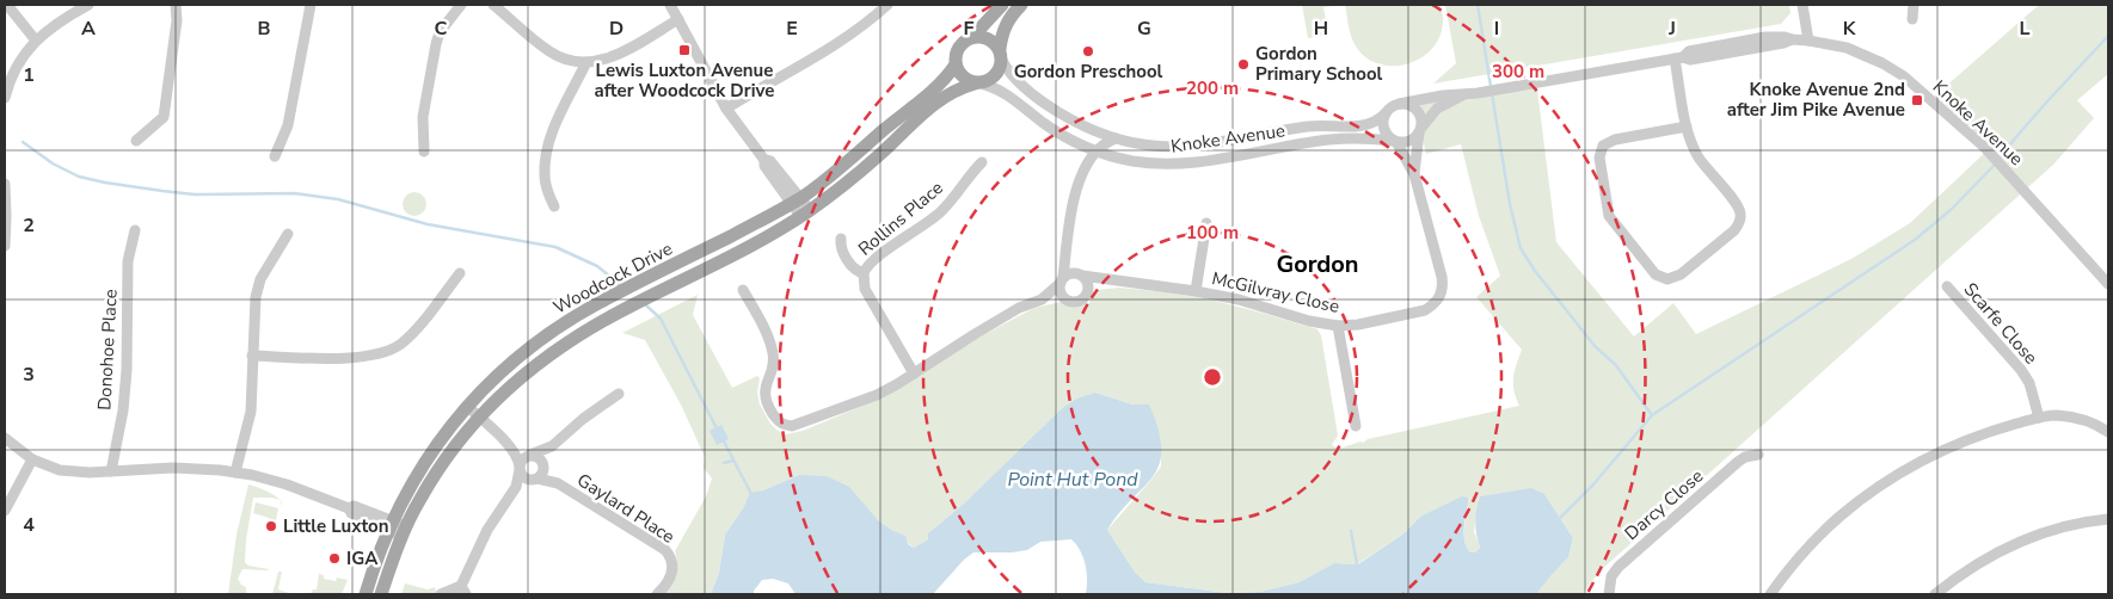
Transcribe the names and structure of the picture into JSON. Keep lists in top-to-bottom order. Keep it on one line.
{"streets":{"main road":["Woodcock Drive"],"street":["Knoke Avenue","Rollins Place","McGilvray Close","Scarfe Close","Donohoe Place","Darcy Close","Gaylard Place"]},"crossings":[["Knoke Avenue","Woodcock Drive"],["Knoke Avenue","McGilvray Close"]],"districts":["Gordon"],"water":["Point Hut Pond"],"places":{"transit":["Lewis Luxton Avenue after Woodcock Drive","Knoke Avenue 2nd after Jim Pike Avenue"],"other":["Gordon Preschool","Gordon Primary School","Little Luxton","IGA"]},"grid":{"columns":["A","B","C","D","E","F","G","H","I","J","K","L"],"rows":["1","2","3","4"]},"rings":["300 m","200 m","100 m"]}
